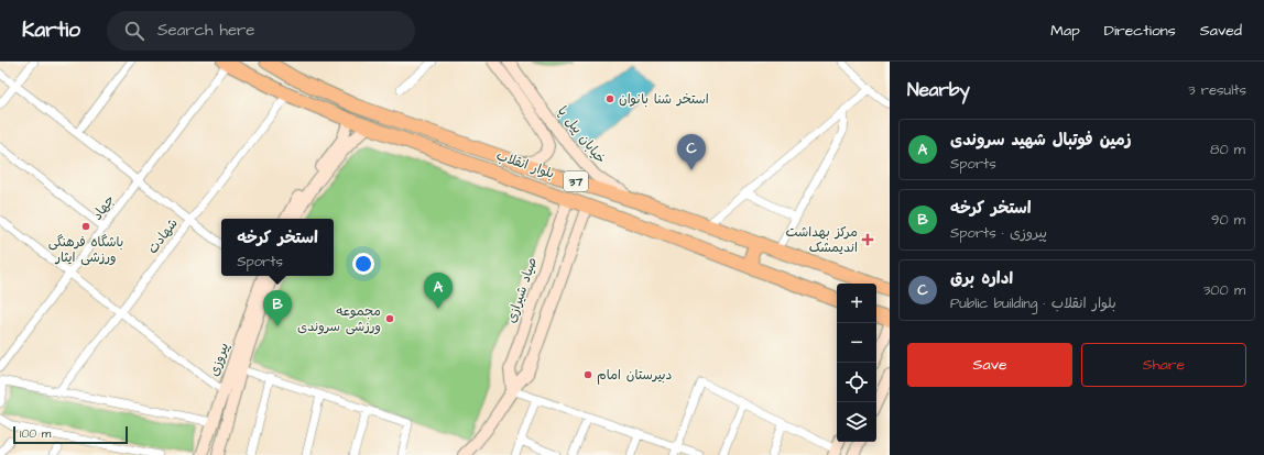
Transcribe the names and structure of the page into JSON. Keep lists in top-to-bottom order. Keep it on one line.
{"streets":{"main road":["خیابان پیل پا","بلوار انقلاب","37","صیاد شیرازی","پیروزی"],"street":["جهاد","شهادت"]},"crossings":[["خیابان پیل پا","بلوار انقلاب"],["بلوار انقلاب","جهاد"],["بلوار انقلاب","شهادت"],["بلوار انقلاب","صیاد شیرازی"]],"places":{"other":["استخر شنا بانوان","باشگاه فرهنگی ورزشی ایثار","مجموعه ورزشی سروندی","دبیرستان امام"],"health":["مرکز بهداشت اندیمشک"]},"scale_bar":"100 m","page":{"header":"Kartio","search":"Search here","nav":["Map","Directions","Saved"],"heading":["Nearby","3 results"],"list":[{"mark":"A","name":"زمین فوتبال شهید سروندی","note":"Sports","value":"80 m"},{"mark":"B","name":"استخر کرخه","note":"Sports · پیروزی","value":"90 m"},{"mark":"C","name":"اداره برق","note":"Public building · بلوار انقلاب","value":"300 m"}],"pins":["C","A","B"],"popup":["استخر کرخه","Sports"],"map_buttons":["+","−"],"buttons":["Save","Share"],"scale":"100 m"}}
